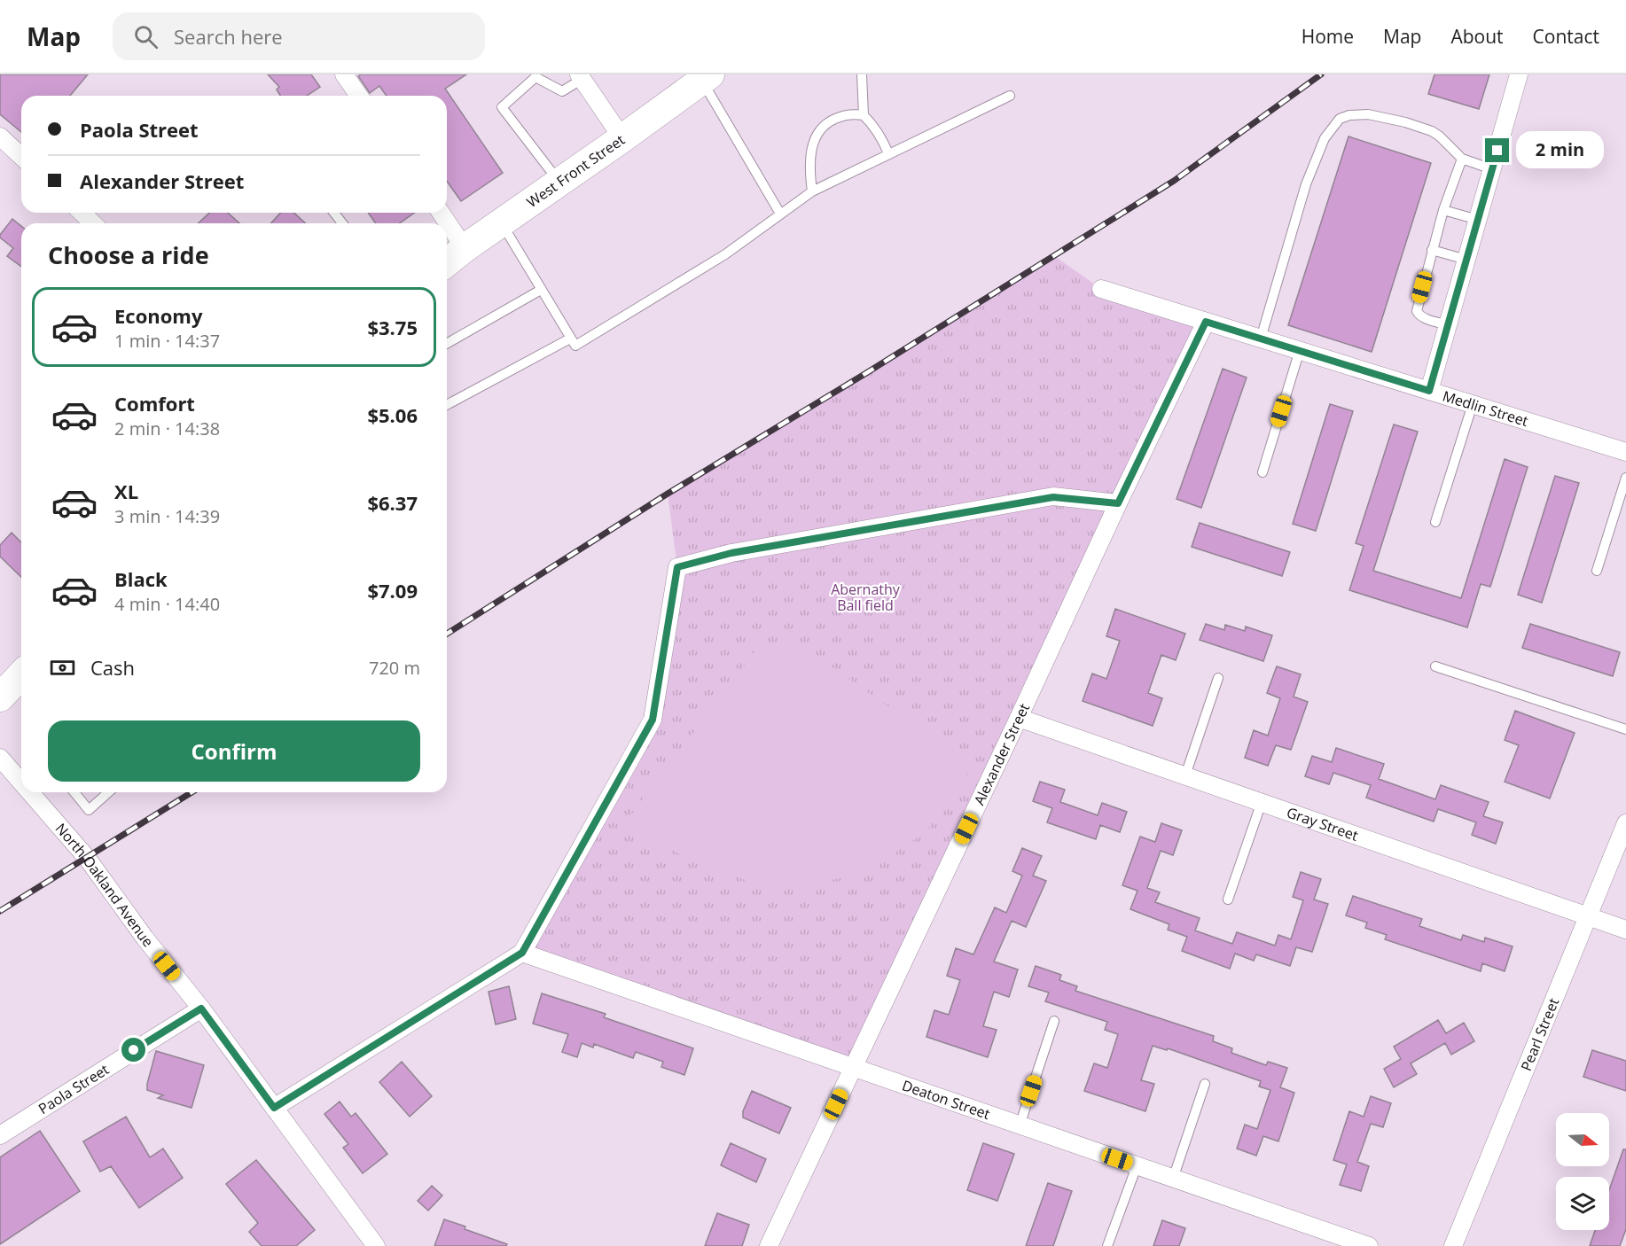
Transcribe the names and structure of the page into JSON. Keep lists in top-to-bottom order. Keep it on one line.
{"streets":{"main road":["West Front Street"],"street":["Medlin Street","Alexander Street","Gray Street","North Oakland Avenue","Pearl Street","Paola Street","Deaton Street"]},"crossings":[["Medlin Street","Alexander Street"],["Alexander Street","Gray Street"],["Alexander Street","Deaton Street"],["Gray Street","Pearl Street"],["North Oakland Avenue","Paola Street"]],"parks":["Abernathy Ball field"],"north":"right","page":{"header":"Map","search":"Search here","nav":["Home","Map","About","Contact"],"banner":["Paola Street","Alexander Street"],"bubble":"2 min","heading":"Choose a ride","list":[{"name":"Economy","note":"1 min · 14:37","value":"$3.75"},{"name":"Comfort","note":"2 min · 14:38","value":"$5.06"},{"name":"XL","note":"3 min · 14:39","value":"$6.37"},{"name":"Black","note":"4 min · 14:40","value":"$7.09"}],"pay":["Cash","720 m"],"buttons":"Confirm"}}
